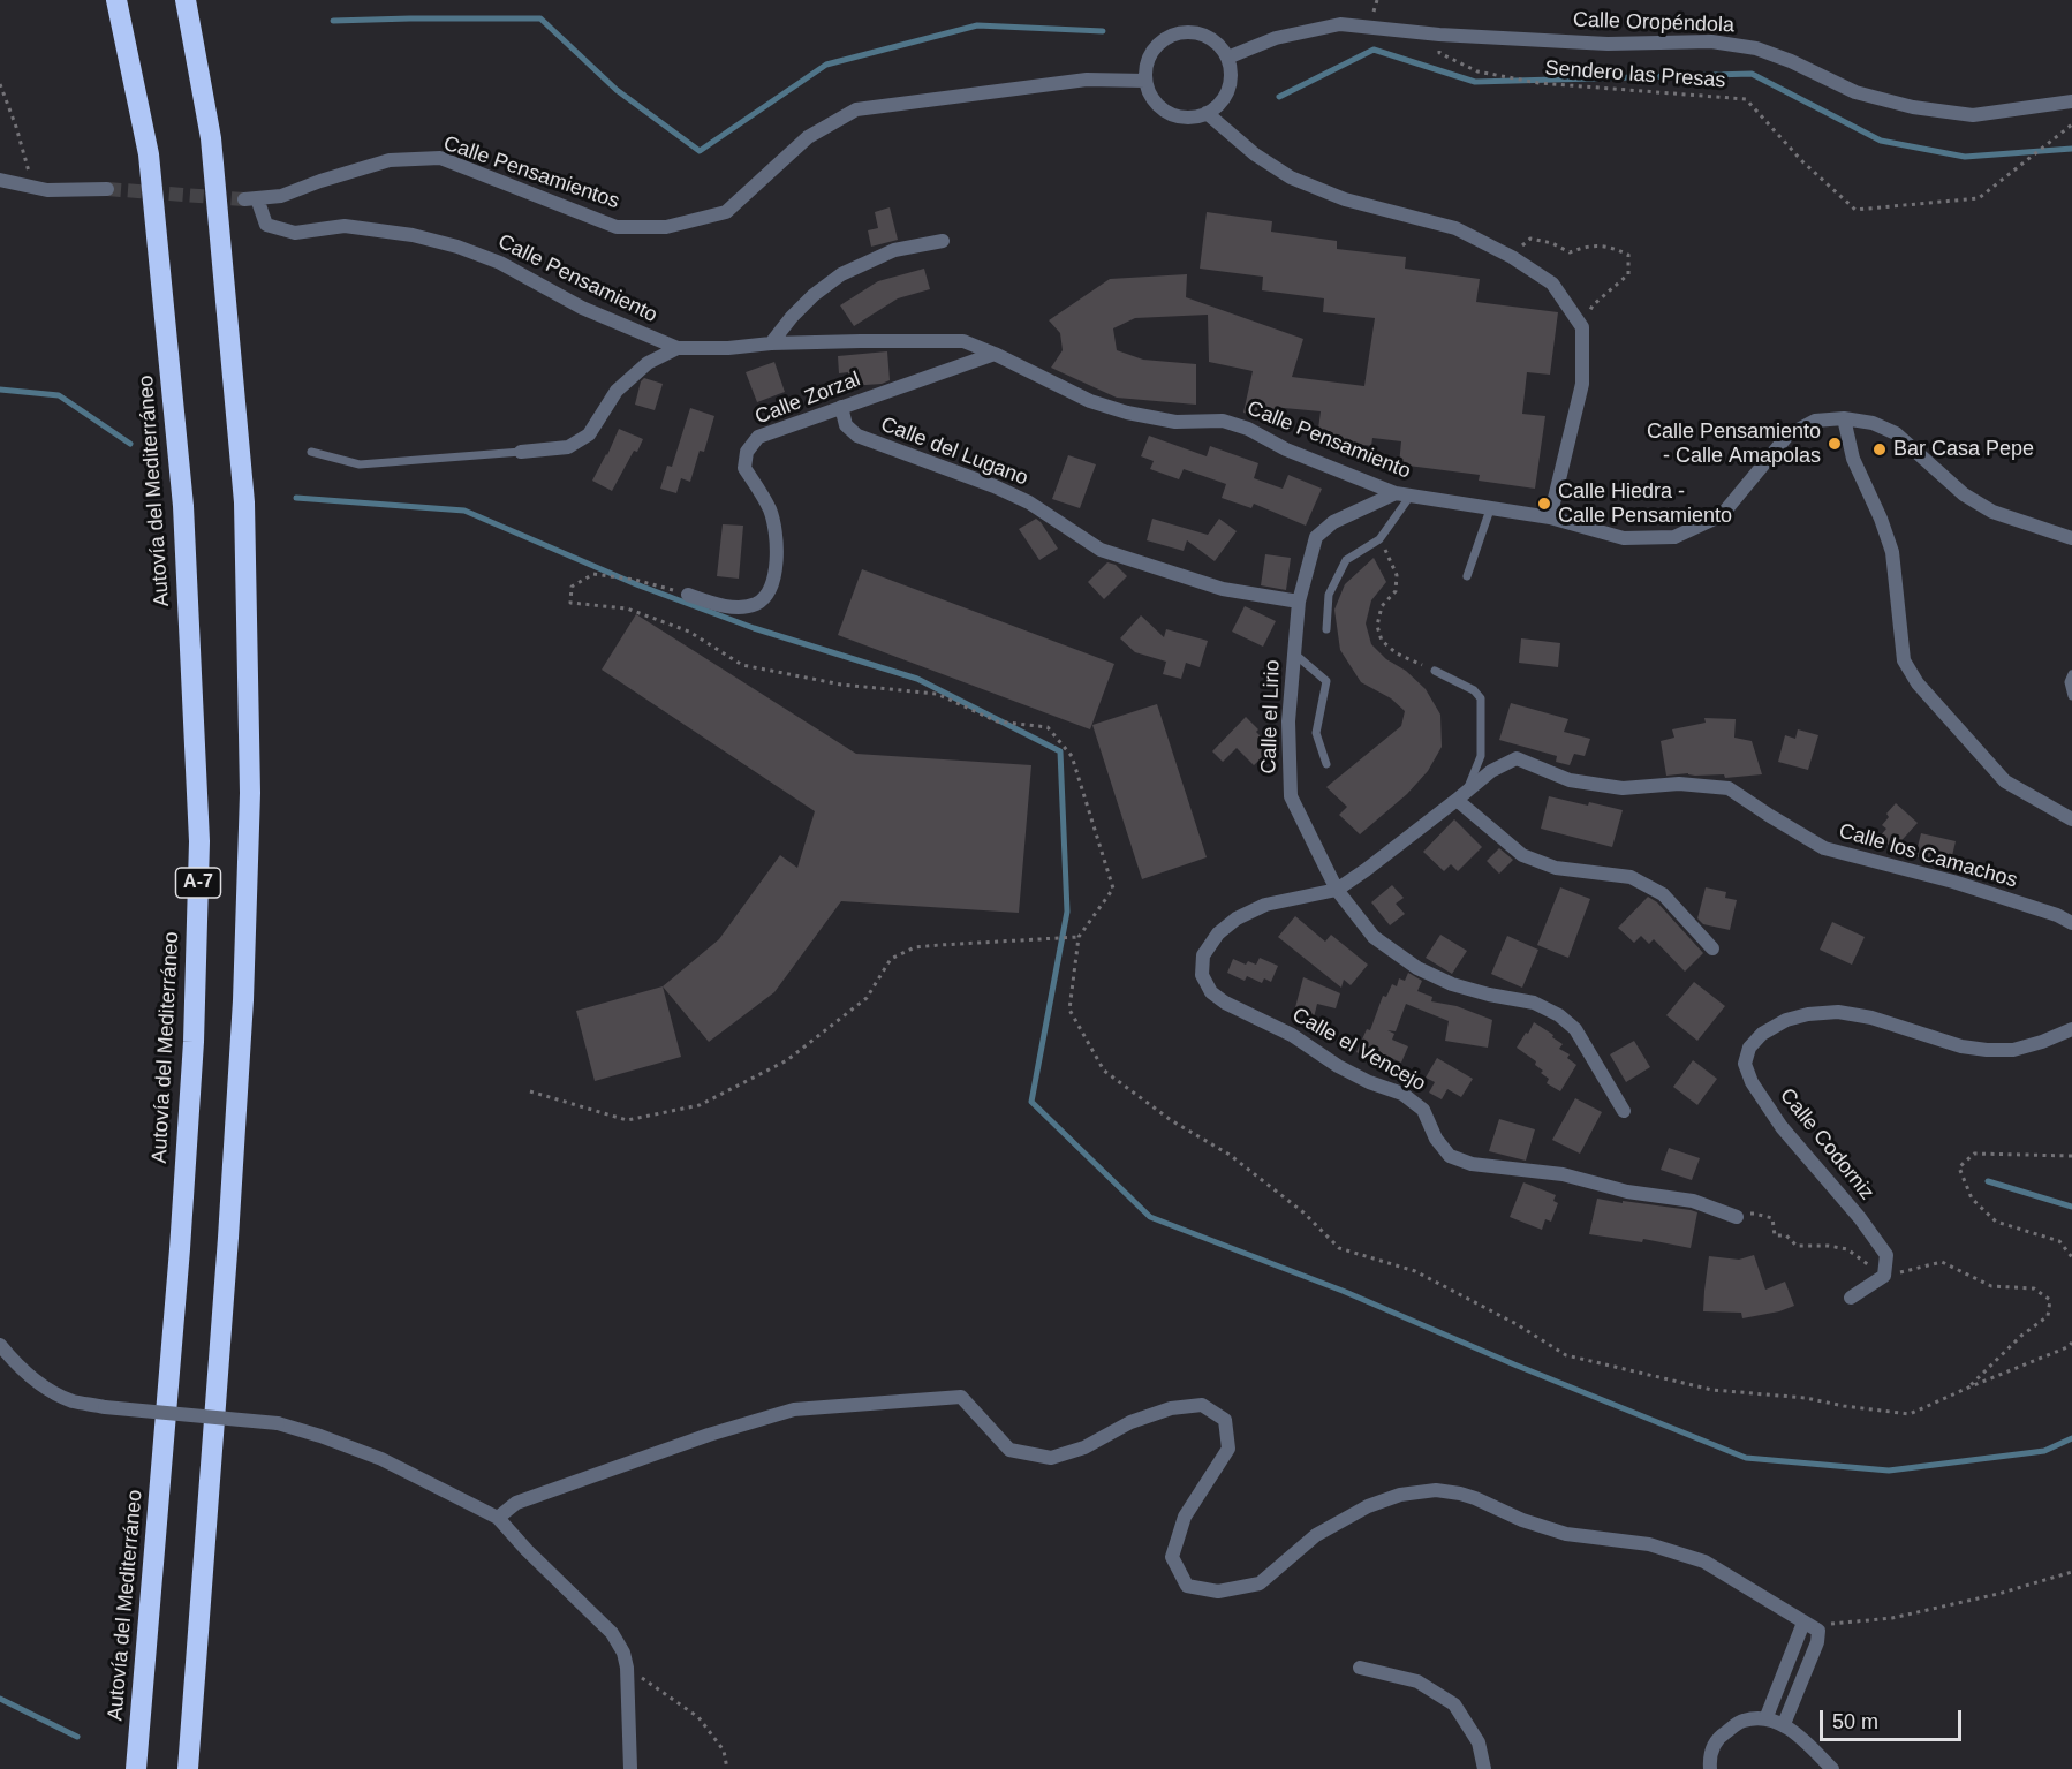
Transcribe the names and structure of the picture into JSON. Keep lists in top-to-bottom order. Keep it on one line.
{"streets":{"highway":["Autovía del Mediterráneo","A-7"],"street":["Calle Oropéndola","Calle Pensamientos","Calle Pensamiento","Calle Zorzal","Calle del Lugano","Calle el Lirio","Calle los Camachos","Calle el Vencejo","Calle Codorniz"],"path":["Sendero las Presas"]},"crossings":[["Calle Oropéndola","Sendero las Presas"],["Calle Oropéndola","Calle Pensamientos"],["Calle Pensamientos","Calle Pensamiento"],["Calle Pensamiento","Calle Zorzal"],["Calle Pensamiento","Calle el Lirio"],["Calle Zorzal","Calle del Lugano"],["Calle del Lugano","Calle el Lirio"],["Calle el Lirio","Calle los Camachos"],["Calle el Lirio","Calle el Vencejo"],["Calle los Camachos","Calle el Vencejo"]],"places":["Calle Pensamiento - Calle Amapolas","Bar Casa Pepe","Calle Hiedra - Calle Pensamiento"],"scale_bar":"50 m"}
